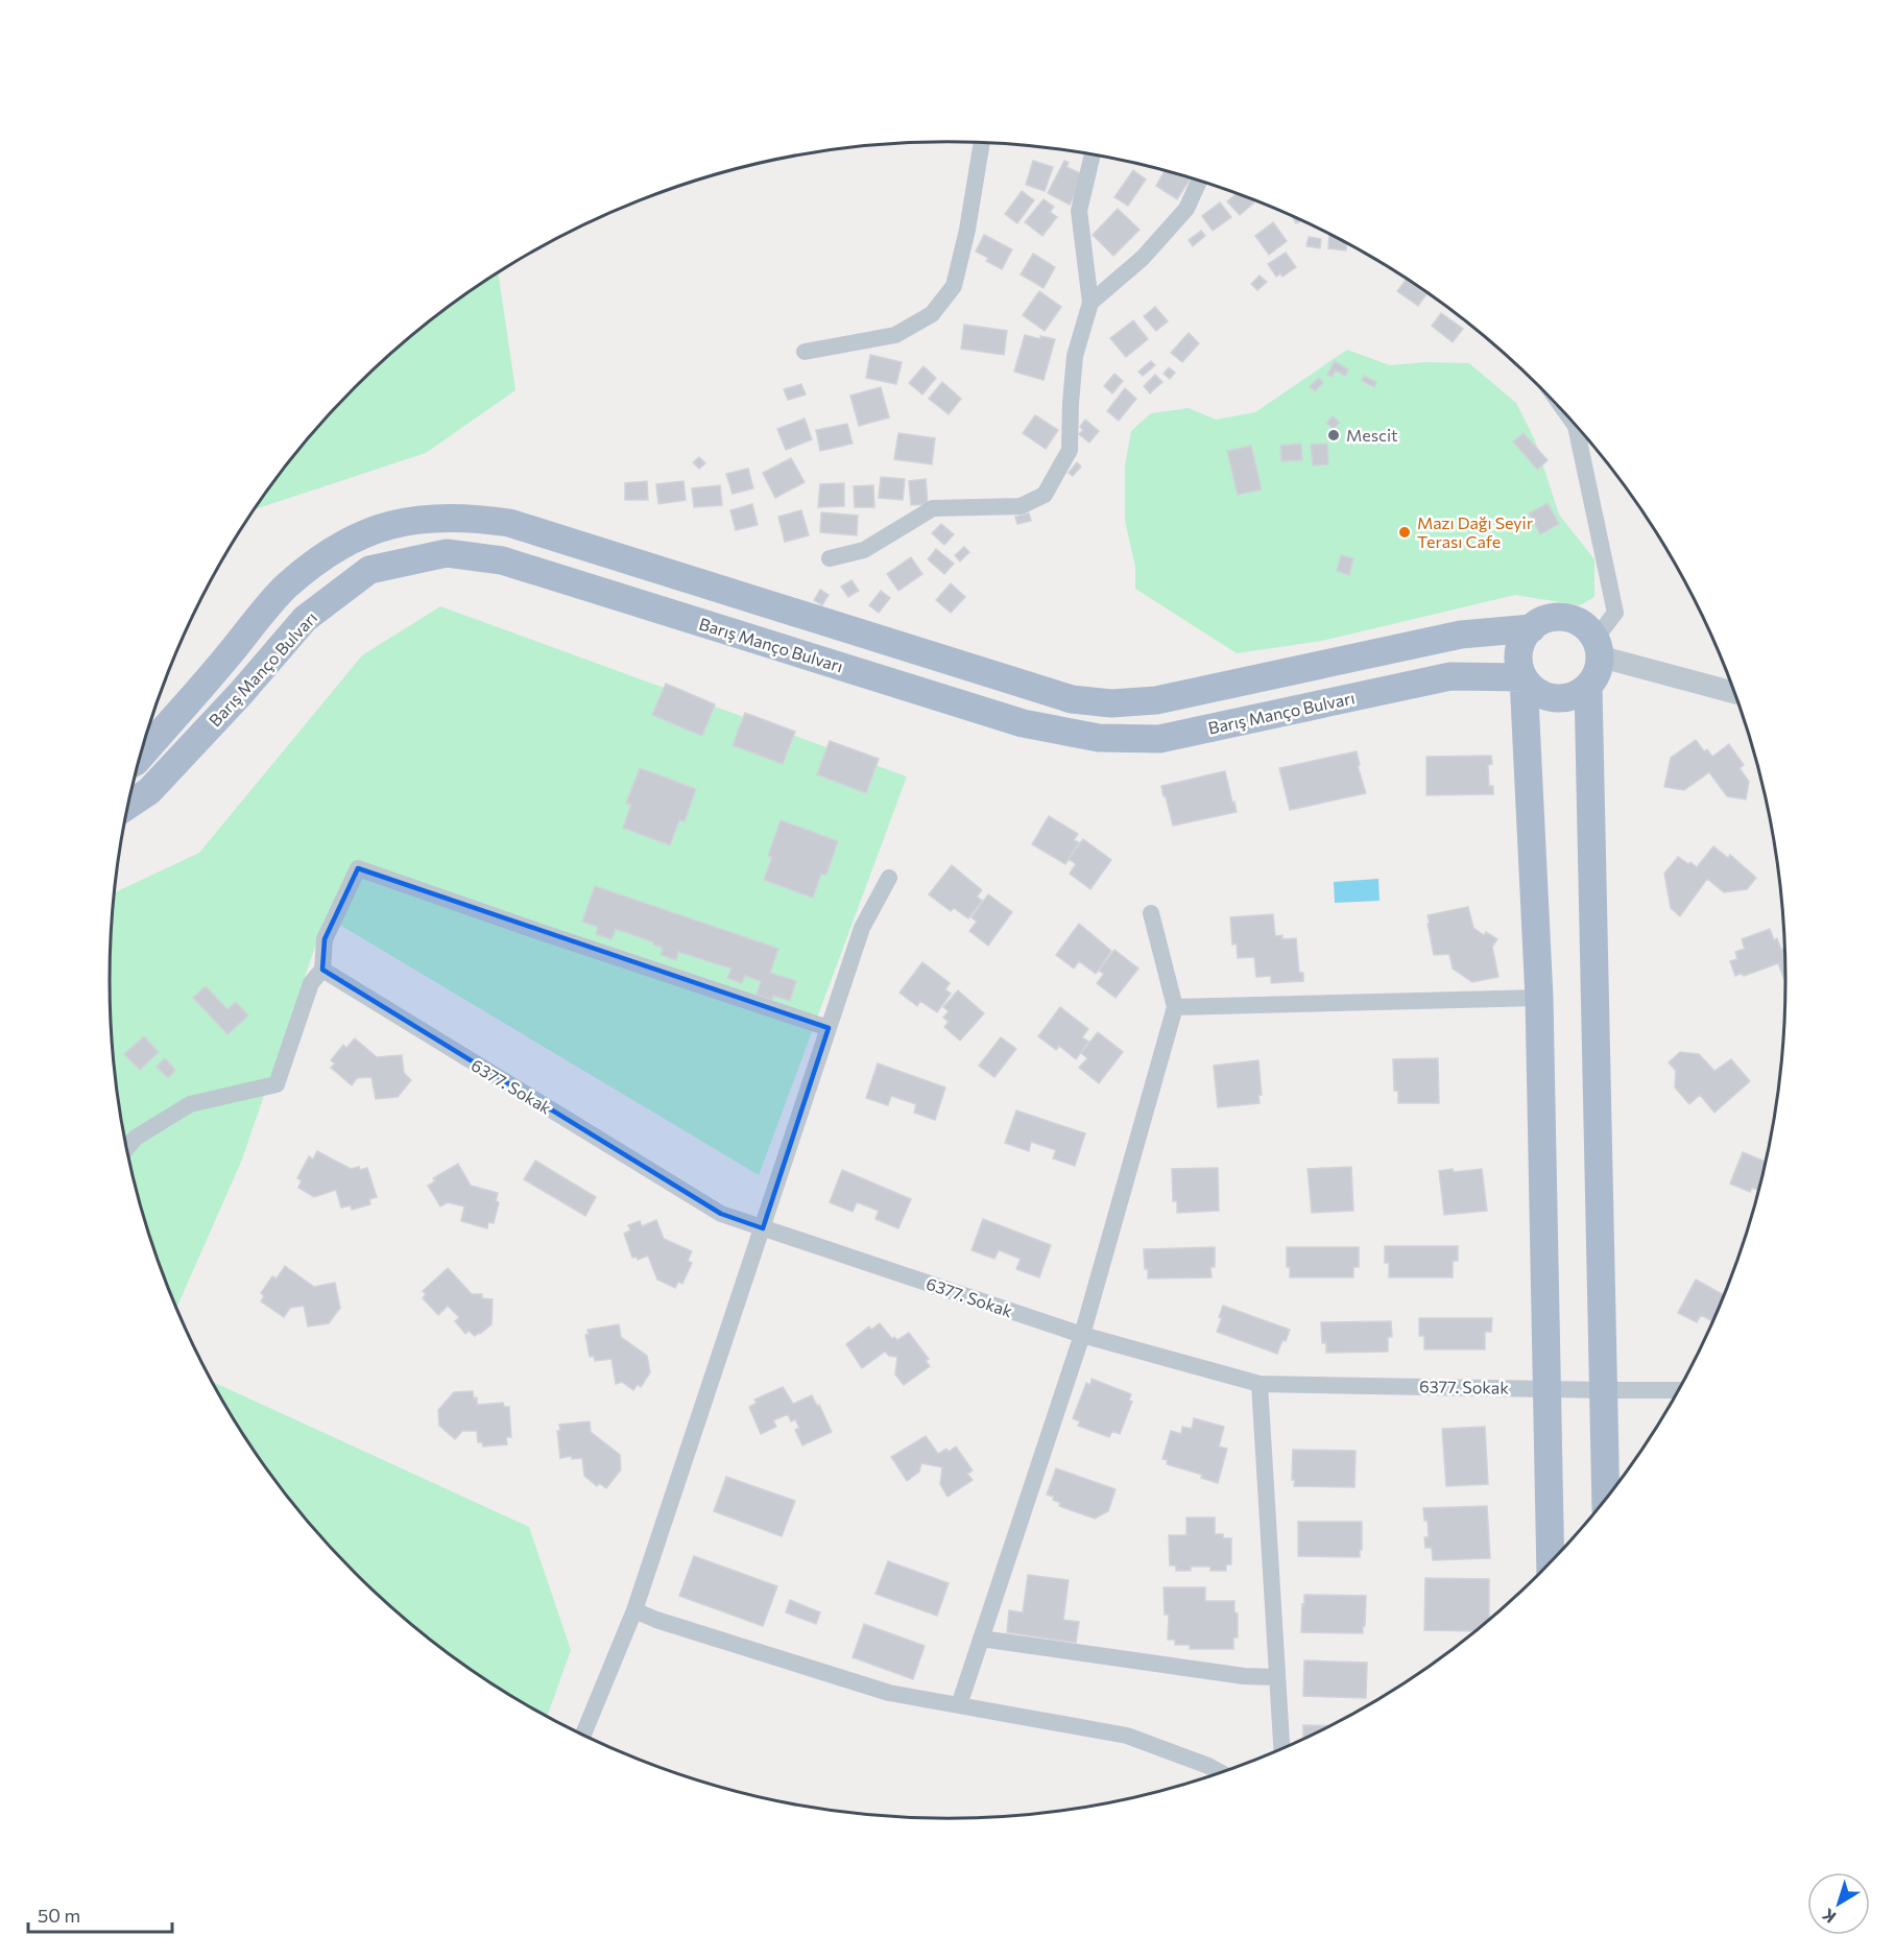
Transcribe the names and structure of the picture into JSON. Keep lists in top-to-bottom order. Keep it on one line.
{"streets":{"main road":["Barış Manço Bulvarı"],"street":["6377. Sokak"]},"places":["Mescit","Mazı Dağı Seyir Terası Cafe"],"scale_bar":"50 m","north":"bottom left"}
